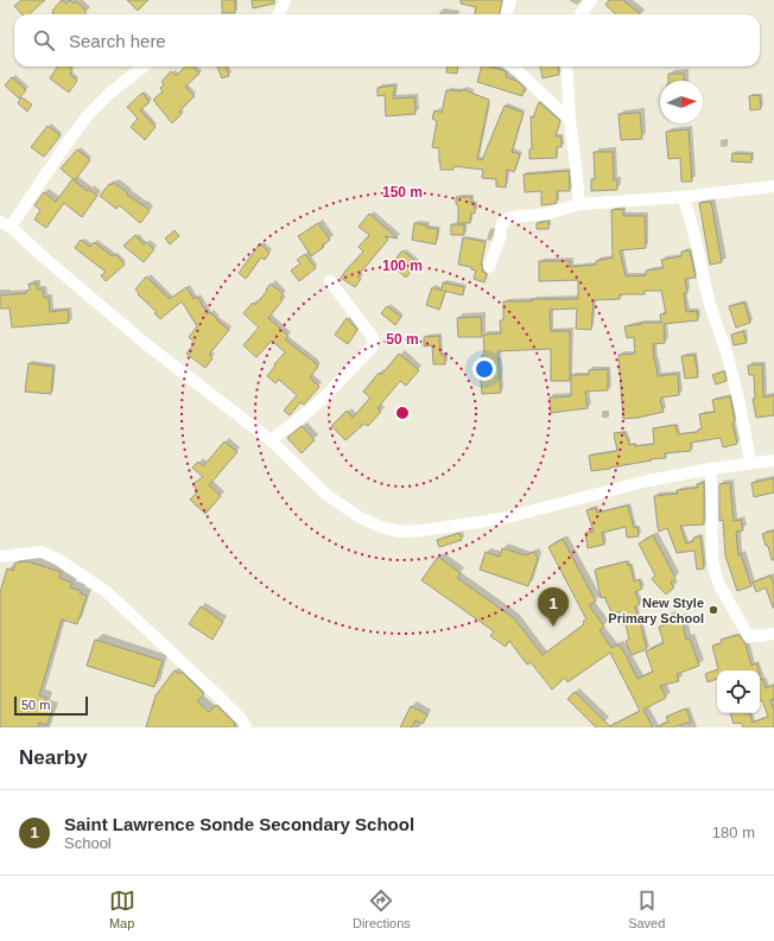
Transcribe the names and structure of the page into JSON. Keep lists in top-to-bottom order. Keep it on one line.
{"places":["New Style Primary School"],"scale_bar":"50 m","north":"right","page":{"search":"Search here","pins":"1","scale":"50 m","heading":"Nearby","list":[{"mark":"1","name":"Saint Lawrence Sonde Secondary School","note":"School","value":"180 m"}],"nav":["Map","Directions","Saved"]},"rings":["150 m","100 m","50 m"]}
